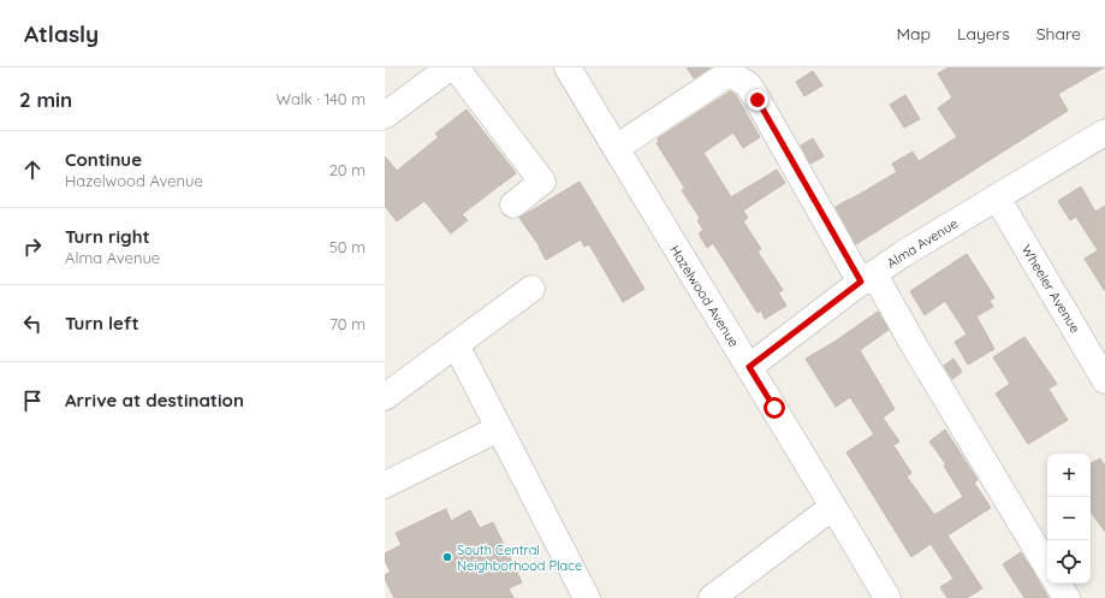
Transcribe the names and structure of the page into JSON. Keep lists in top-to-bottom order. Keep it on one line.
{"streets":{"street":["Alma Avenue","Wheeler Avenue","Hazelwood Avenue"]},"crossings":[["Alma Avenue","Wheeler Avenue"],["Alma Avenue","Hazelwood Avenue"]],"places":["South Central Neighborhood Place"],"page":{"header":"Atlasly","nav":["Map","Layers","Share"],"heading":["2 min","Walk · 140 m"],"list":[["Continue","Hazelwood Avenue","20 m"],["Turn right","Alma Avenue","50 m"],["Turn left","70 m"],"Arrive at destination"],"map_buttons":["+","−"]}}
